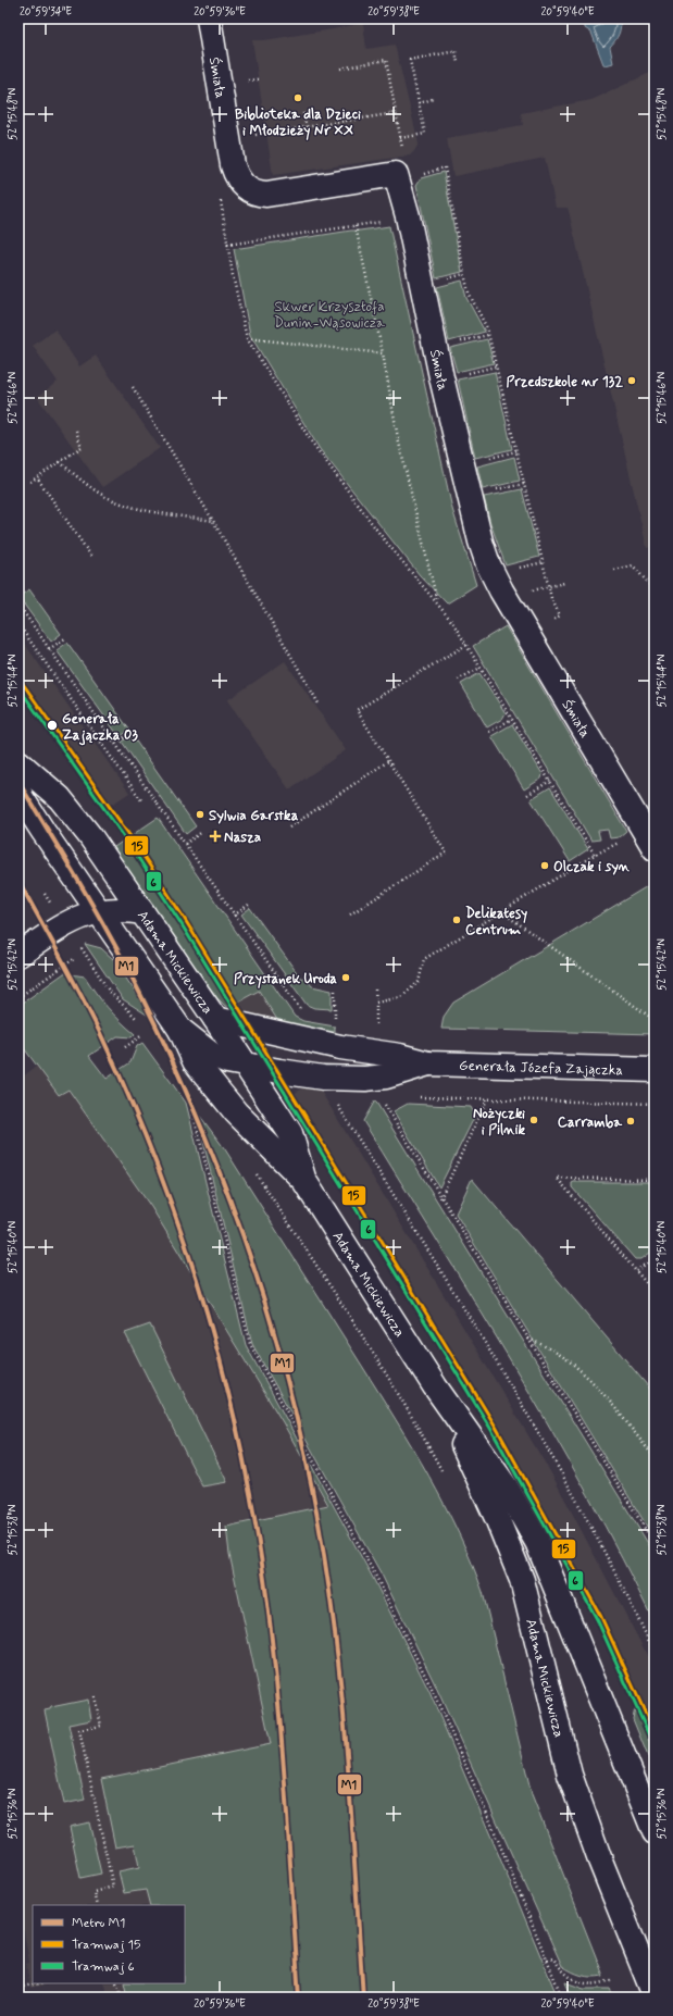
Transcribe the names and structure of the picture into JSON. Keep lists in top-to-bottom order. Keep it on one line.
{"streets":{"main road":["Śmiała","Adama Mickiewicza","Generała Józefa Zajączka"]},"crossings":[["Adama Mickiewicza","Generała Józefa Zajączka"]],"parks":["Skwer Krzysztofa Dunin-Wąsowicza"],"places":{"other":["Biblioteka dla Dzieci i Młodzieży Nr XX","Przedszkole nr 132","Generała Zajączka 03","Sylwia Garstka","Olczak i syn","Delikatesy Centrum","Przystanek Uroda","Nożyczki i Pilnik","Carramba"],"health":["Nasza"]},"lines":["tram line 15","tram line 6","metro line M1"],"legend":["Metro M1","Tramwaj 15","Tramwaj 6"],"coordinates":["20°59'34\"E","20°59'36\"E","20°59'38\"E","20°59'40\"E","52°15'48\"N","52°15'46\"N","52°15'44\"N","52°15'42\"N","52°15'40\"N","52°15'38\"N","52°15'36\"N"]}
